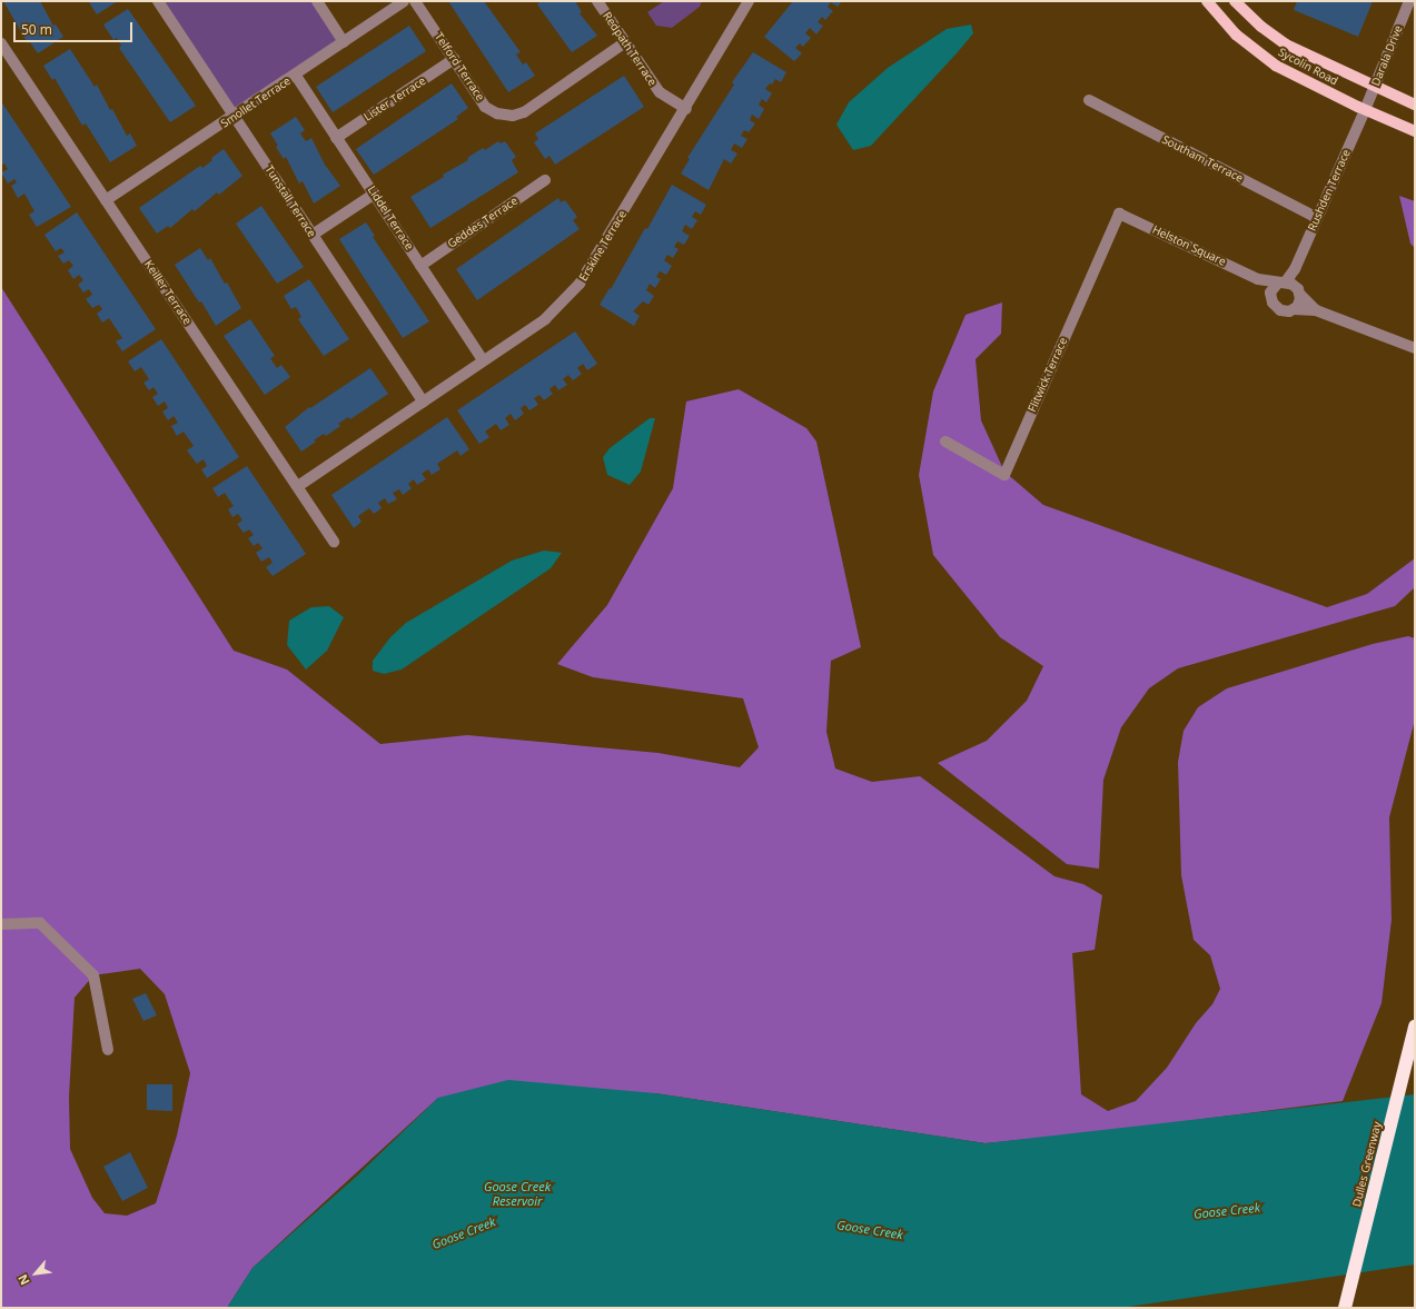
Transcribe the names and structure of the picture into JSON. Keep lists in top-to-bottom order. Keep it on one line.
{"streets":{"highway":["Dulles Greenway"],"main road":["Sycolin Road"],"street":["Redpath Terrace","Darala Drive","Telford Terrace","Lister Terrace","Smollet Terrace","Southam Terrace","Rushden Terrace","Tunstall Terrace","Liddel Terrace","Geddes Terrace","Erskine Terrace","Helston Square","Keiller Terrace","Flitwick Terrace"]},"crossings":[["Redpath Terrace","Telford Terrace"],["Redpath Terrace","Erskine Terrace"],["Darala Drive","Sycolin Road"],["Darala Drive","Rushden Terrace"],["Telford Terrace","Lister Terrace"],["Sycolin Road","Rushden Terrace"],["Lister Terrace","Liddel Terrace"],["Smollet Terrace","Tunstall Terrace"],["Smollet Terrace","Liddel Terrace"],["Smollet Terrace","Keiller Terrace"],["Southam Terrace","Rushden Terrace"],["Rushden Terrace","Helston Square"],["Tunstall Terrace","Erskine Terrace"],["Liddel Terrace","Geddes Terrace"],["Liddel Terrace","Erskine Terrace"],["Erskine Terrace","Keiller Terrace"],["Helston Square","Flitwick Terrace"]],"water":["Goose Creek Reservoir","Goose Creek"],"scale_bar":"50 m","north":"bottom left"}
